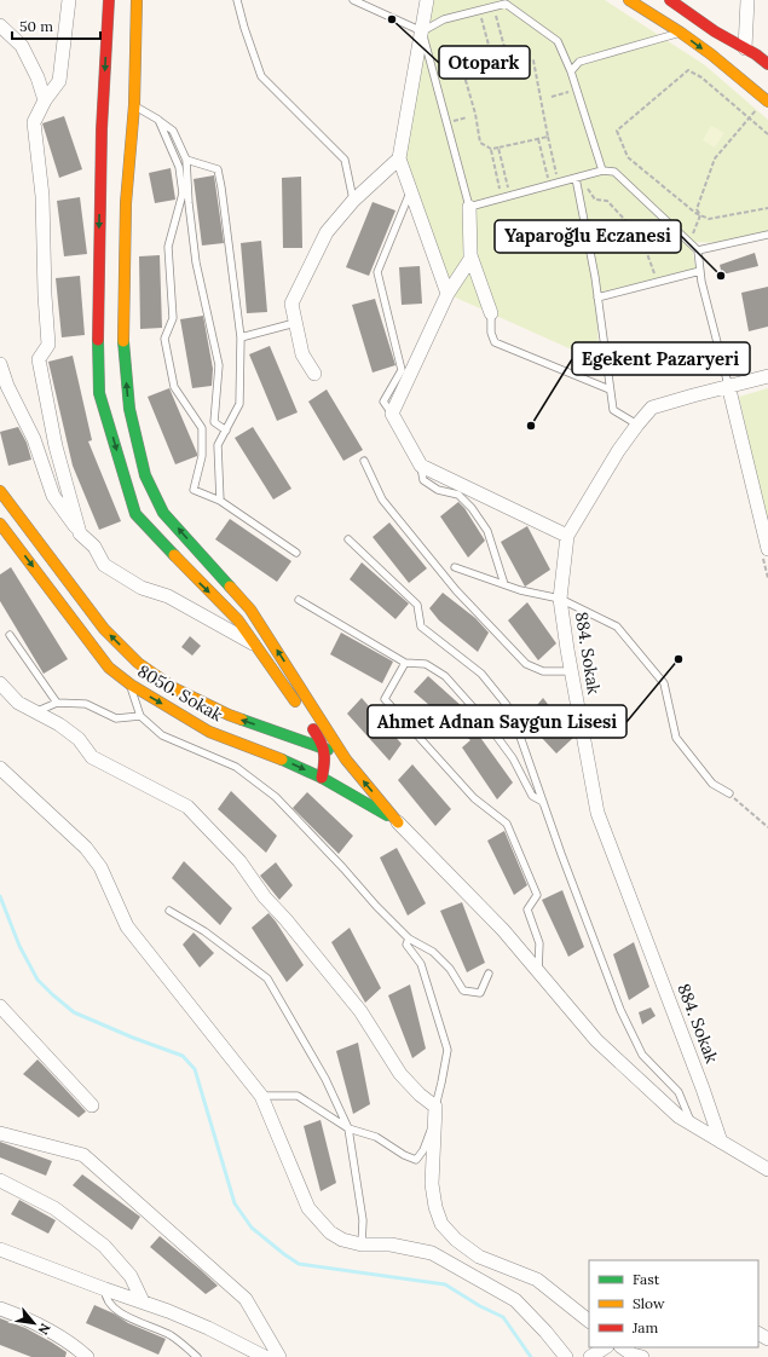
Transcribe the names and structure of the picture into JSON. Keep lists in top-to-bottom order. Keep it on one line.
{"streets":{"street":["884. Sokak","8050. Sokak"]},"places":["Otopark","Yaparoğlu Eczanesi","Egekent Pazaryeri","Ahmet Adnan Saygun Lisesi"],"legend":["Fast","Slow","Jam"],"scale_bar":"50 m","north":"bottom right"}
